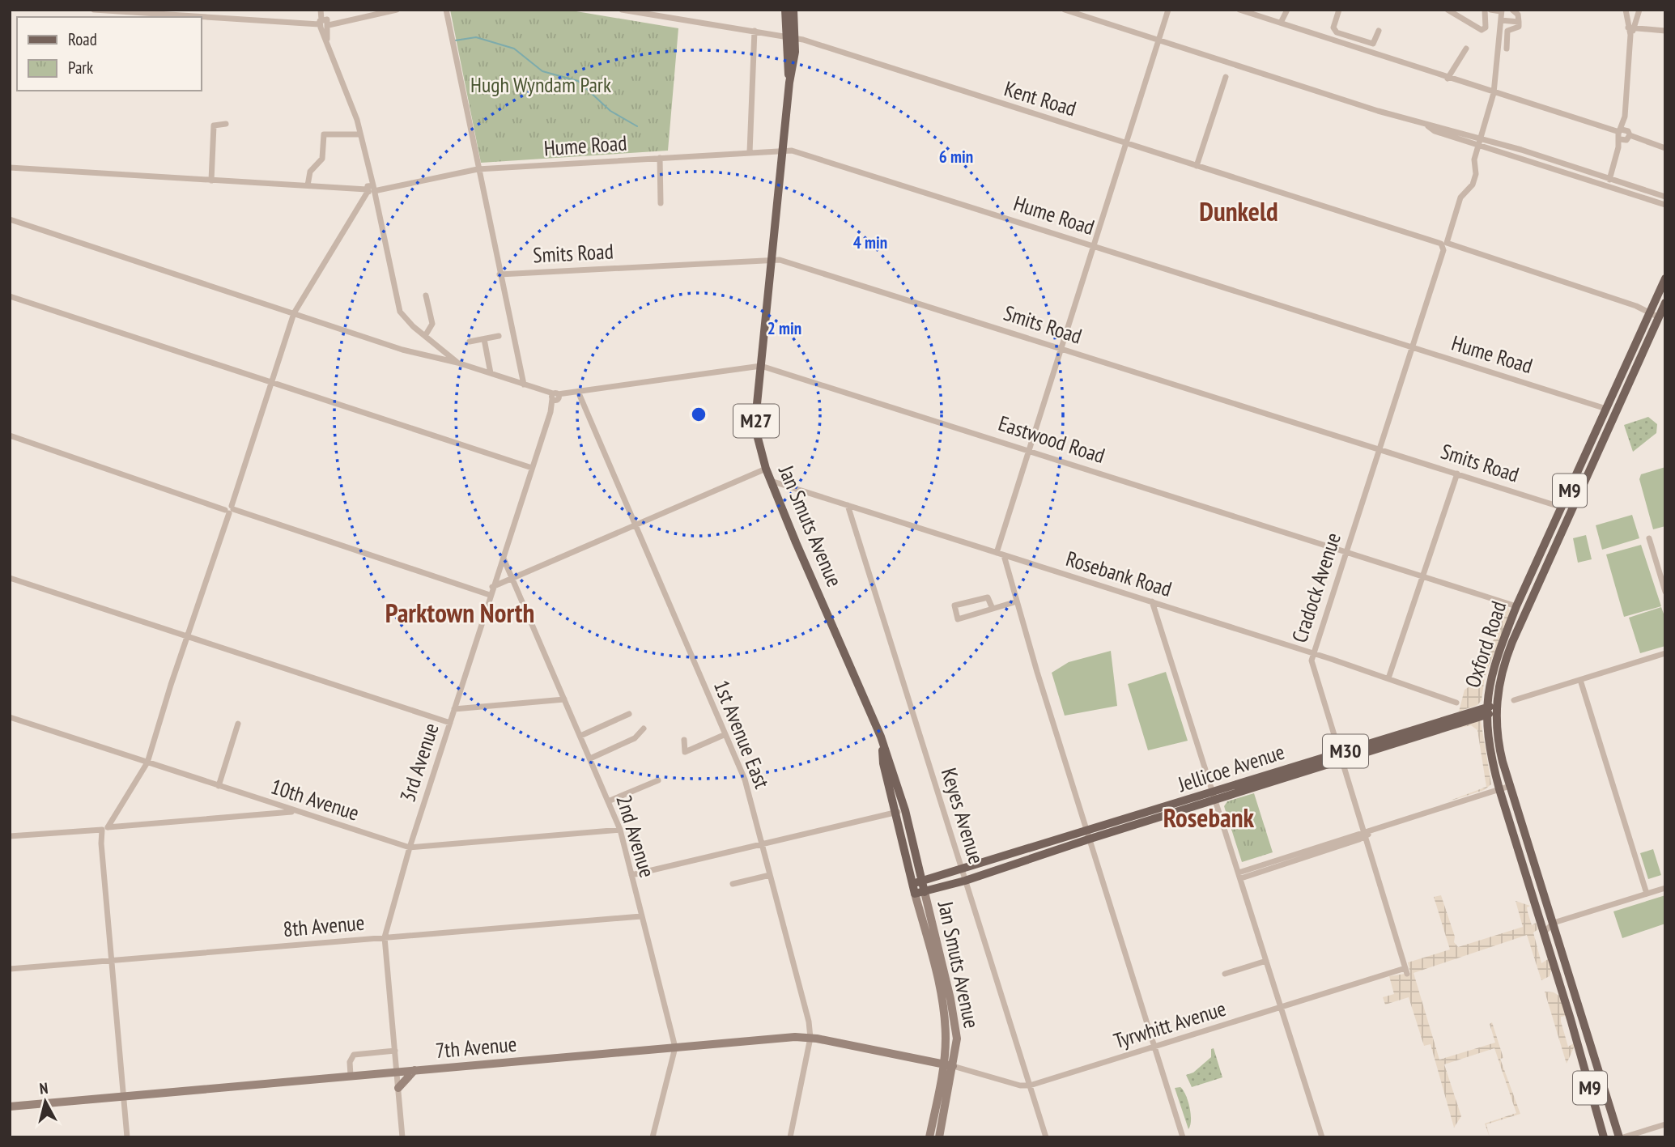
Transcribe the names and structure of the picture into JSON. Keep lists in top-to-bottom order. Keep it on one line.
{"streets":{"main road":["M27","M9","Jan Smuts Avenue","Oxford Road","M30","Jellicoe Avenue","Tyrwhitt Avenue","7th Avenue"],"street":["Kent Road","Hume Road","Smits Road","Eastwood Road","Rosebank Road","Cradock Avenue","1st Avenue East","3rd Avenue","10th Avenue","Keyes Avenue","2nd Avenue","8th Avenue"]},"crossings":[["Kent Road","Jan Smuts Avenue"],["Kent Road","Cradock Avenue"],["Kent Road","Oxford Road"],["Hume Road","Jan Smuts Avenue"],["Hume Road","Cradock Avenue"],["Hume Road","Oxford Road"],["Smits Road","Jan Smuts Avenue"],["Smits Road","Cradock Avenue"],["Smits Road","Oxford Road"],["Eastwood Road","Jan Smuts Avenue"],["Eastwood Road","Cradock Avenue"],["Eastwood Road","Oxford Road"],["Eastwood Road","1st Avenue East"],["Eastwood Road","3rd Avenue"],["Jan Smuts Avenue","Rosebank Road"],["Jan Smuts Avenue","Jellicoe Avenue"],["Jan Smuts Avenue","Tyrwhitt Avenue"],["Jan Smuts Avenue","7th Avenue"],["Rosebank Road","Cradock Avenue"],["Rosebank Road","Keyes Avenue"],["Cradock Avenue","Jellicoe Avenue"],["Cradock Avenue","Tyrwhitt Avenue"],["Oxford Road","Jellicoe Avenue"],["1st Avenue East","7th Avenue"],["3rd Avenue","10th Avenue"],["3rd Avenue","2nd Avenue"],["3rd Avenue","8th Avenue"],["3rd Avenue","7th Avenue"],["Jellicoe Avenue","Keyes Avenue"],["10th Avenue","2nd Avenue"],["Keyes Avenue","Tyrwhitt Avenue"],["2nd Avenue","8th Avenue"],["2nd Avenue","7th Avenue"],["Tyrwhitt Avenue","7th Avenue"]],"districts":["Dunkeld","Parktown North","Rosebank"],"parks":["Hugh Wyndam Park"],"legend":["Road","Park"],"north":"top","rings":["6 min","4 min","2 min"]}
